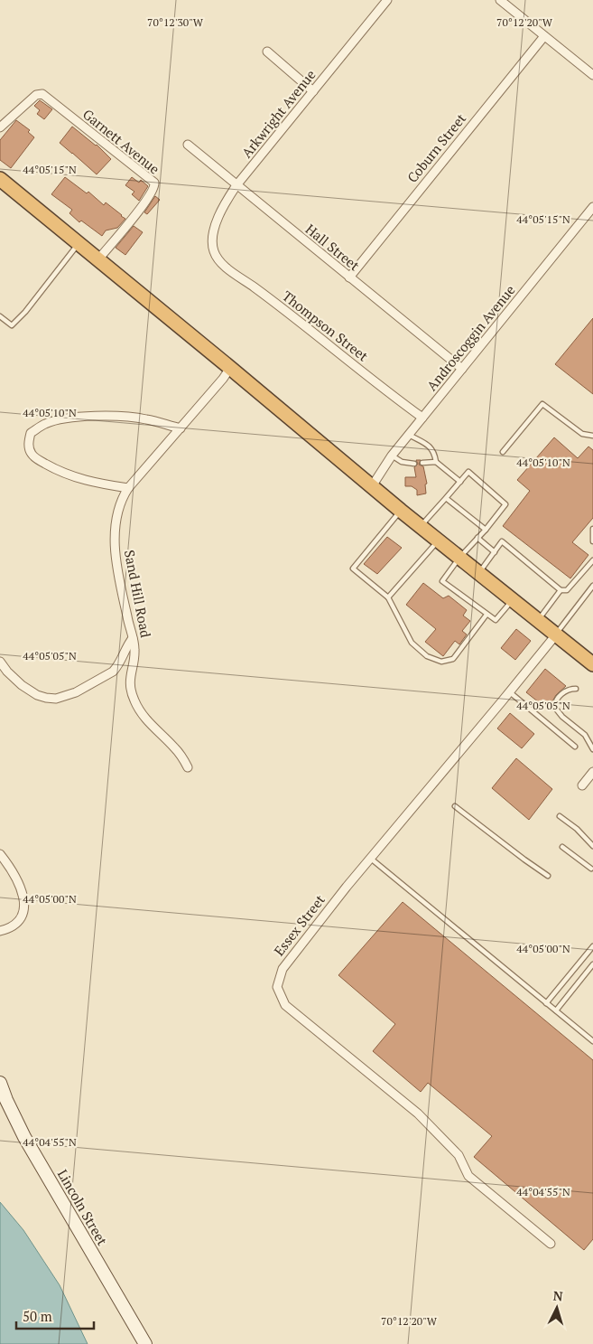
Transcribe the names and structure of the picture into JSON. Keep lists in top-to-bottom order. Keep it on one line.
{"streets":{"main road":["Lincoln Street"],"street":["Arkwright Avenue","Garnett Avenue","Coburn Street","Hall Street","Thompson Street","Androscoggin Avenue","Sand Hill Road","Essex Street"]},"crossings":[["Arkwright Avenue","Hall Street"],["Arkwright Avenue","Thompson Street"],["Coburn Street","Hall Street"],["Hall Street","Androscoggin Avenue"],["Thompson Street","Androscoggin Avenue"]],"scale_bar":"50 m","north":"top","coordinates":["70°12'30\"W","70°12'20\"W","44°05'15\"N","44°05'10\"N","44°05'05\"N","44°05'00\"N","44°04'55\"N"]}
